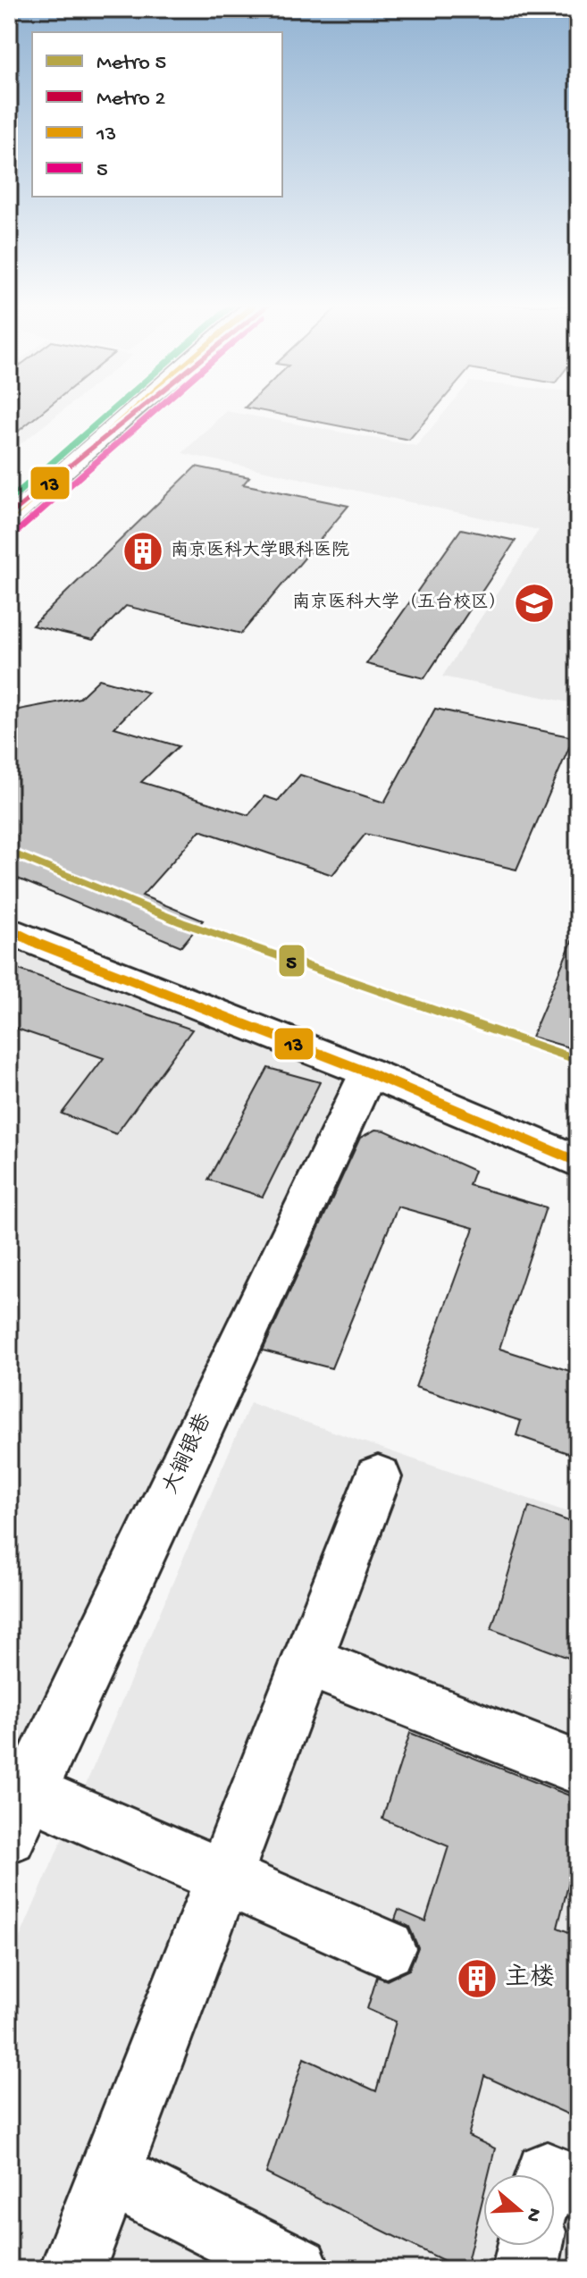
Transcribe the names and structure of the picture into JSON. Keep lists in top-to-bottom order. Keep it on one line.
{"streets":{"main road":["大锏银巷"]},"places":{"building":["南京医科大学眼科医院","主楼"],"school or university":["南京医科大学（五台校区）"]},"lines":["metro line 2","transit line 13","transit line 5","metro line 5"],"legend":["Metro 5","Metro 2","13","5"],"north":"right"}
